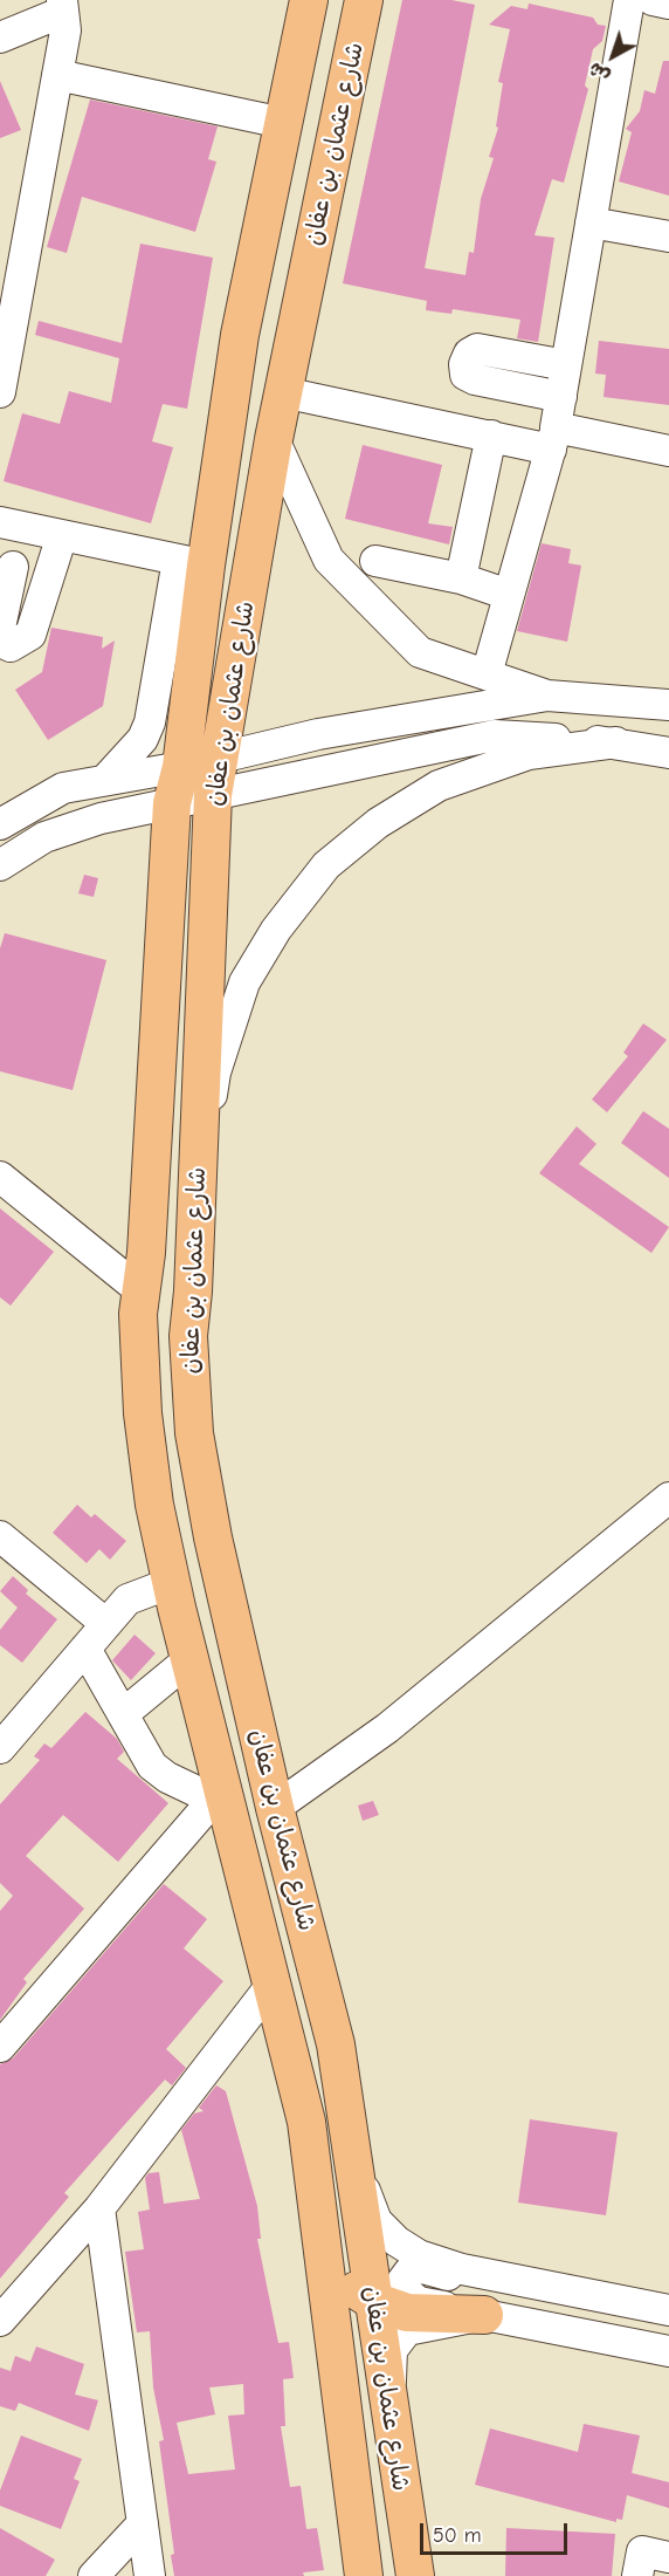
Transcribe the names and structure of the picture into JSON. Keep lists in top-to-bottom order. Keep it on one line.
{"streets":{"main road":["شارع عثمان بن عفان"]},"scale_bar":"50 m","north":"bottom left"}
